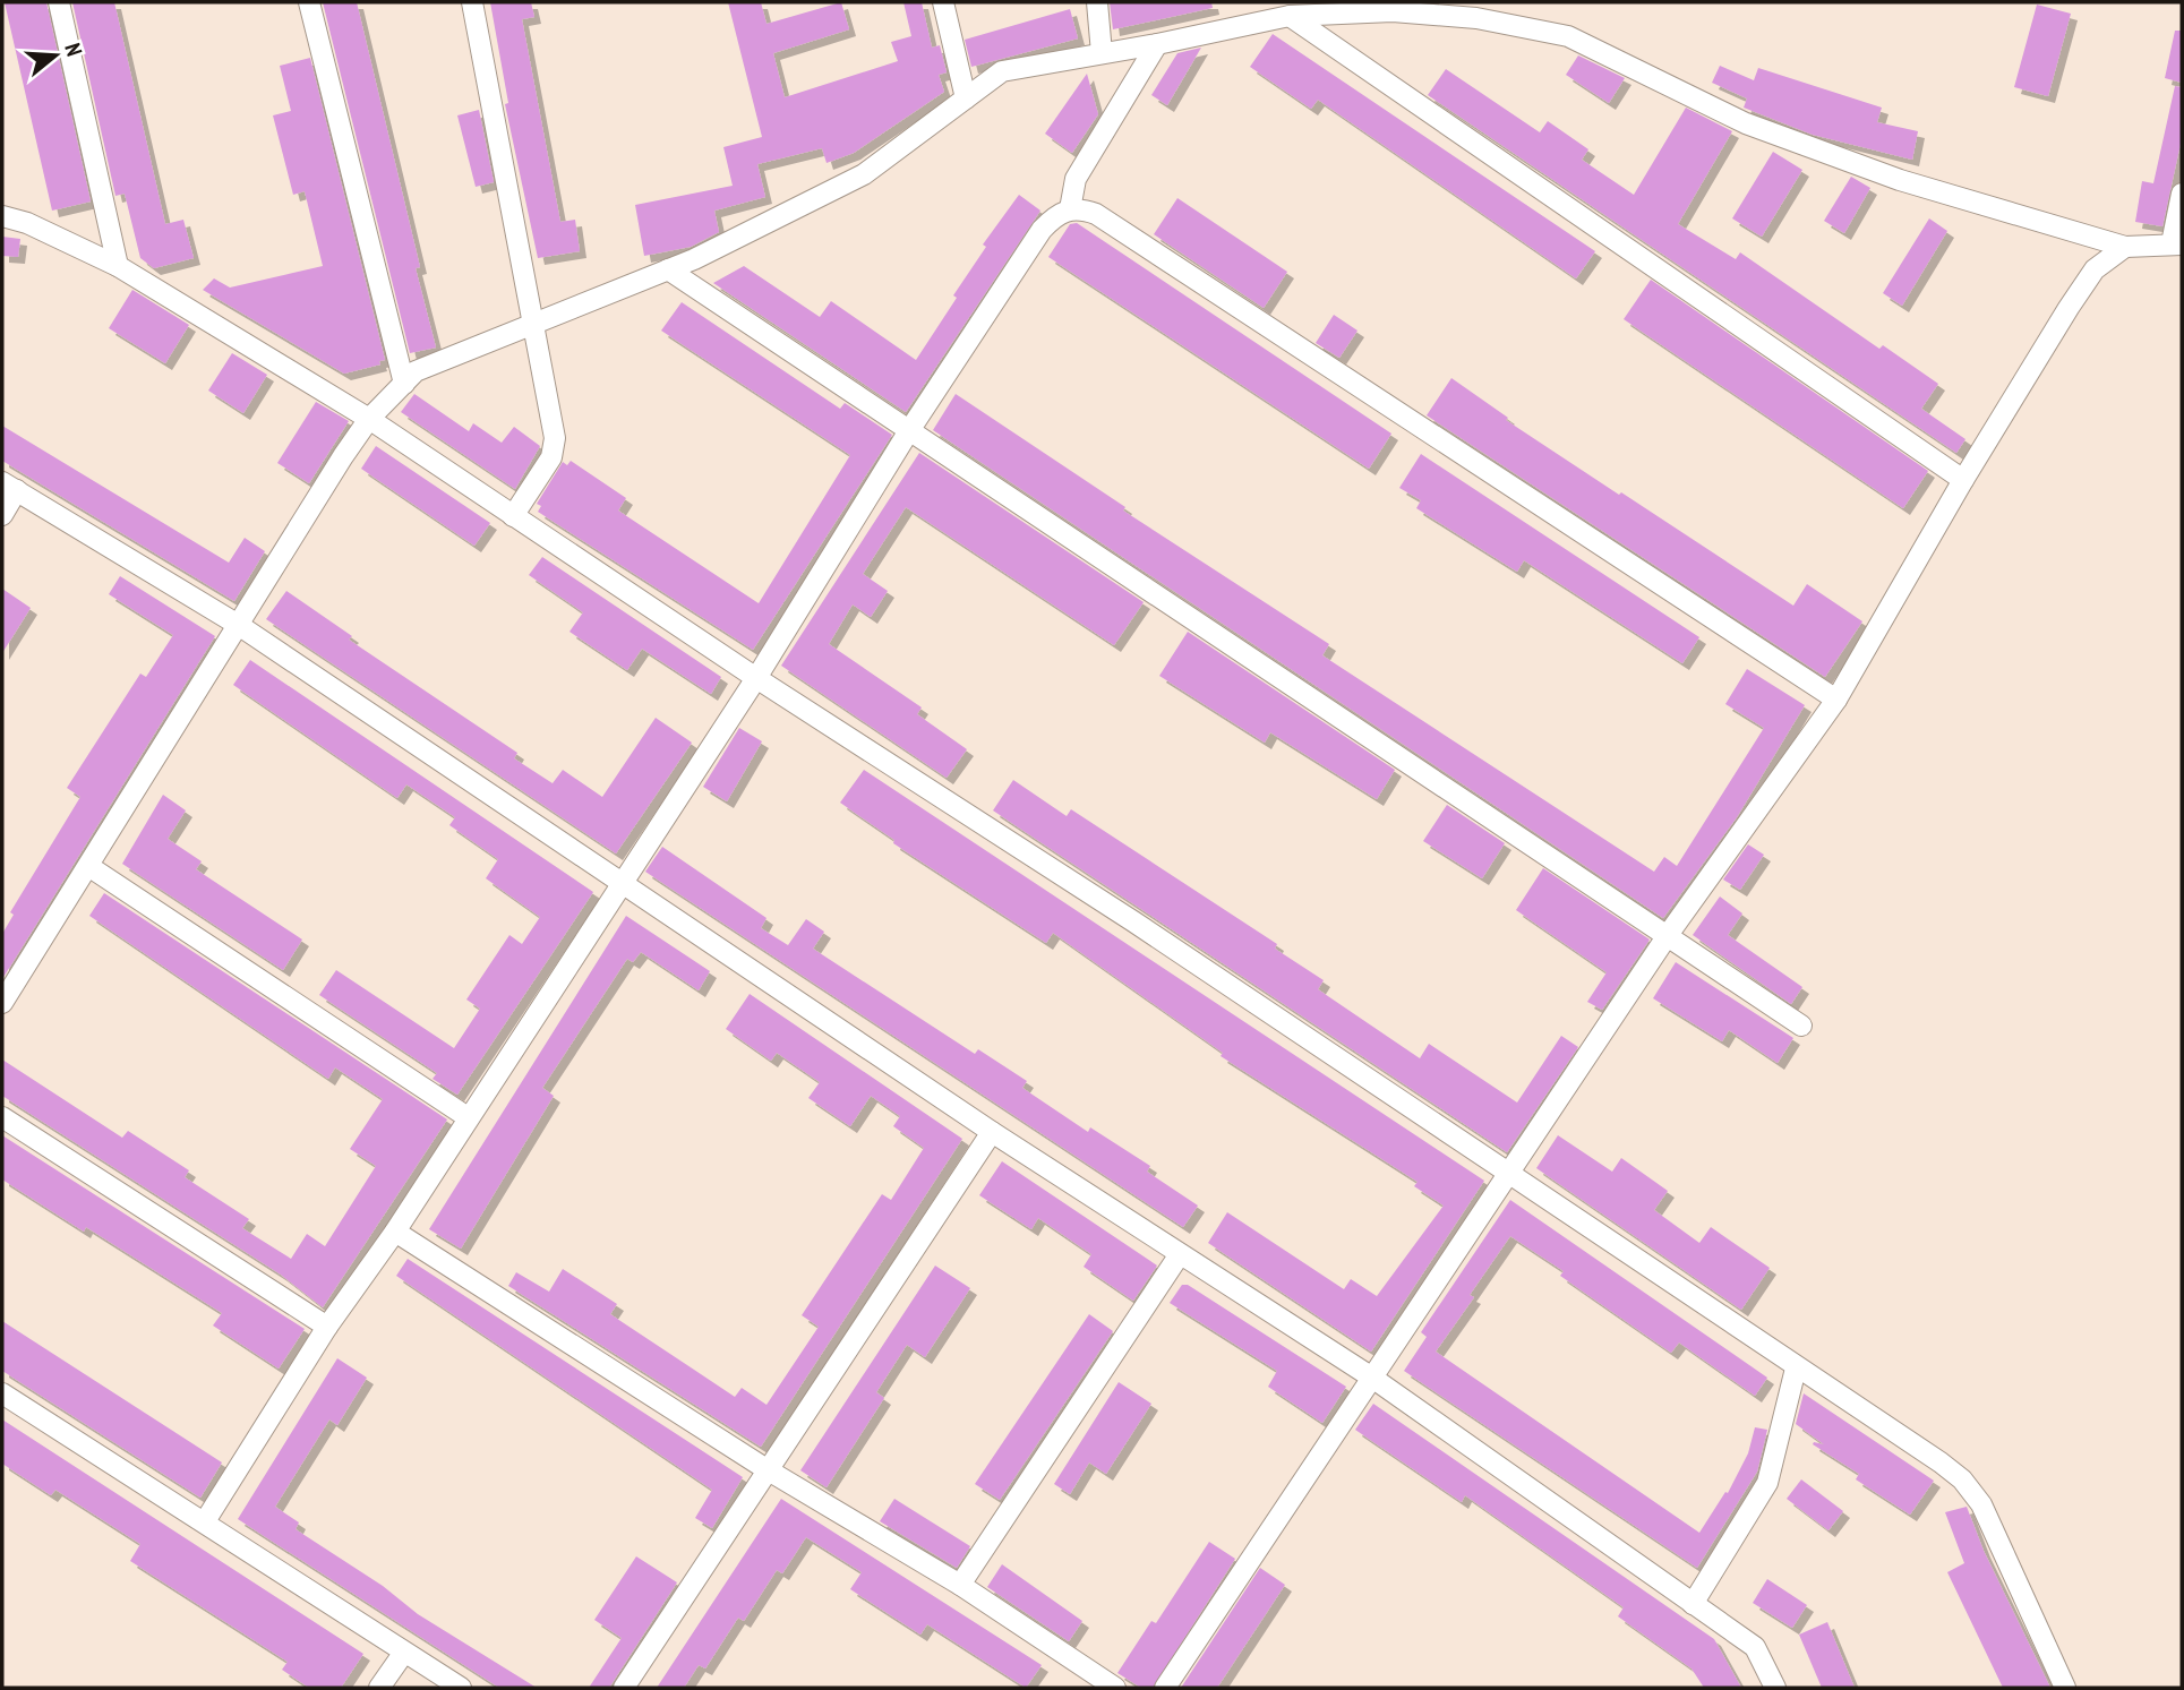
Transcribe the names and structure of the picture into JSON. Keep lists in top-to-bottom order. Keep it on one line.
{"north":"right"}
